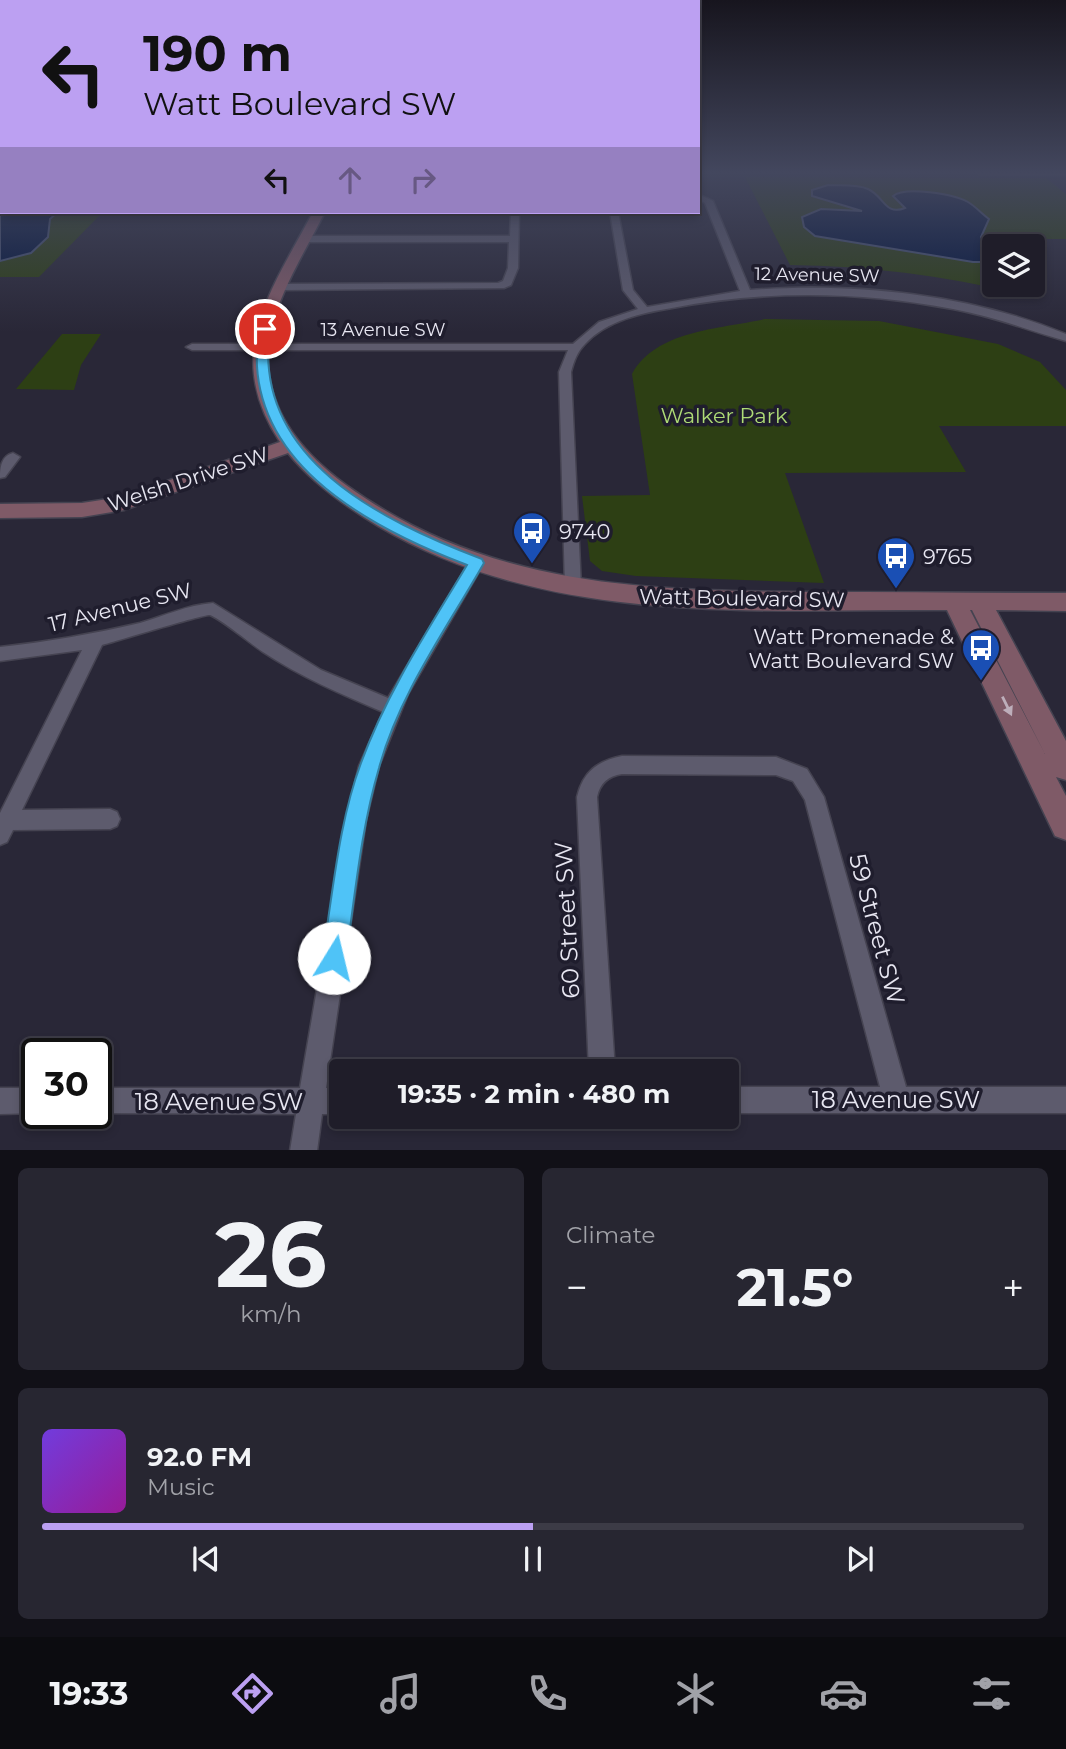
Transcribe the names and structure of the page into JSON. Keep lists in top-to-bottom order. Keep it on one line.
{"streets":{"street":["12 Avenue SW","13 Avenue SW","Welsh Drive SW","Watt Boulevard SW","17 Avenue SW","60 Street SW","59 Street SW","18 Avenue SW"]},"crossings":[["12 Avenue SW","13 Avenue SW"],["13 Avenue SW","Watt Boulevard SW"],["Welsh Drive SW","Watt Boulevard SW"],["60 Street SW","59 Street SW"],["59 Street SW","18 Avenue SW"]],"parks":["Walker Park"],"places":{"bus stop":["9740","9765","Watt Promenade & Watt Boulevard SW"]},"page":{"turn":["190 m","Watt Boulevard SW"],"limit":"30","trip":"19:35 · 2 min · 480 m","tile":[["26","km/h"],"Climate"],"heat":["−","21.5°","+"],"song":["92.0 FM","Music"],"tabs":"19:33"}}
